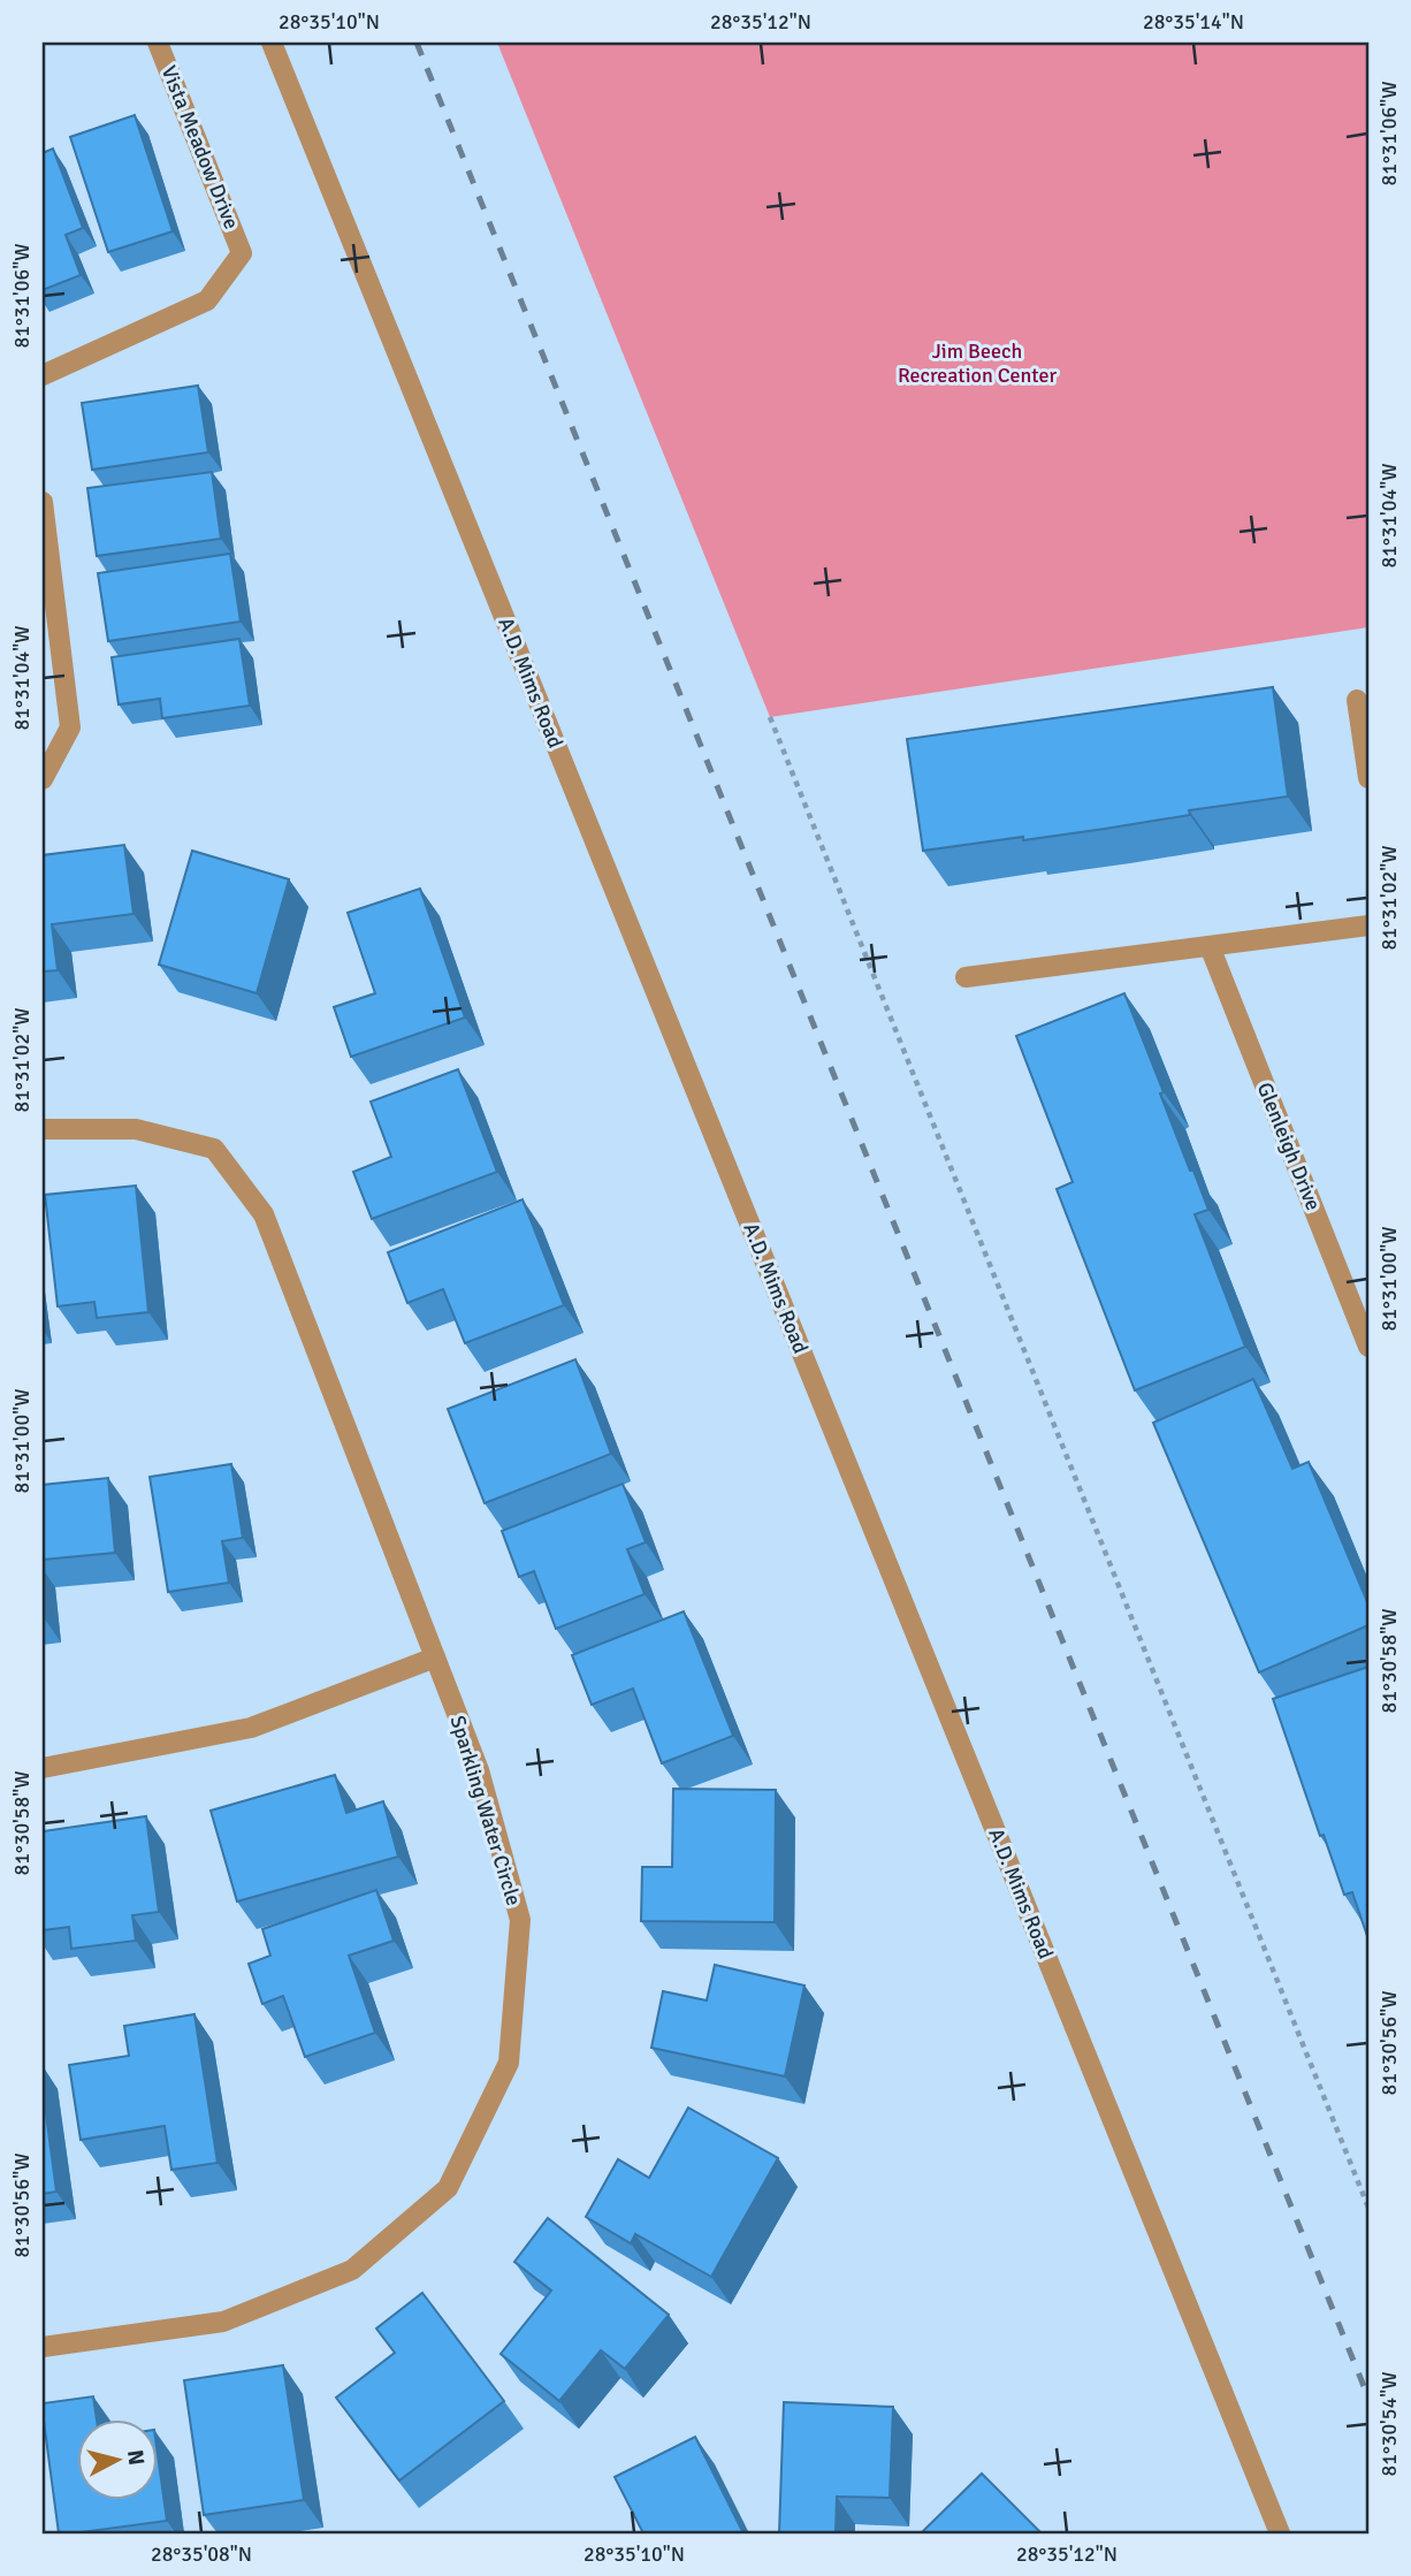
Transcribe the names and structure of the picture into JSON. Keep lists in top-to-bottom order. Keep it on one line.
{"streets":{"street":["Vista Meadow Drive","A.D. Mims Road","Glenleigh Drive","Sparkling Water Circle"]},"parks":["Jim Beech Recreation Center"],"north":"right","coordinates":["28°35'10\"N","28°35'12\"N","28°35'14\"N","81°31'06\"W","81°31'04\"W","81°31'02\"W","81°31'00\"W","81°30'58\"W","81°30'56\"W","81°30'54\"W","28°35'08\"N"]}
